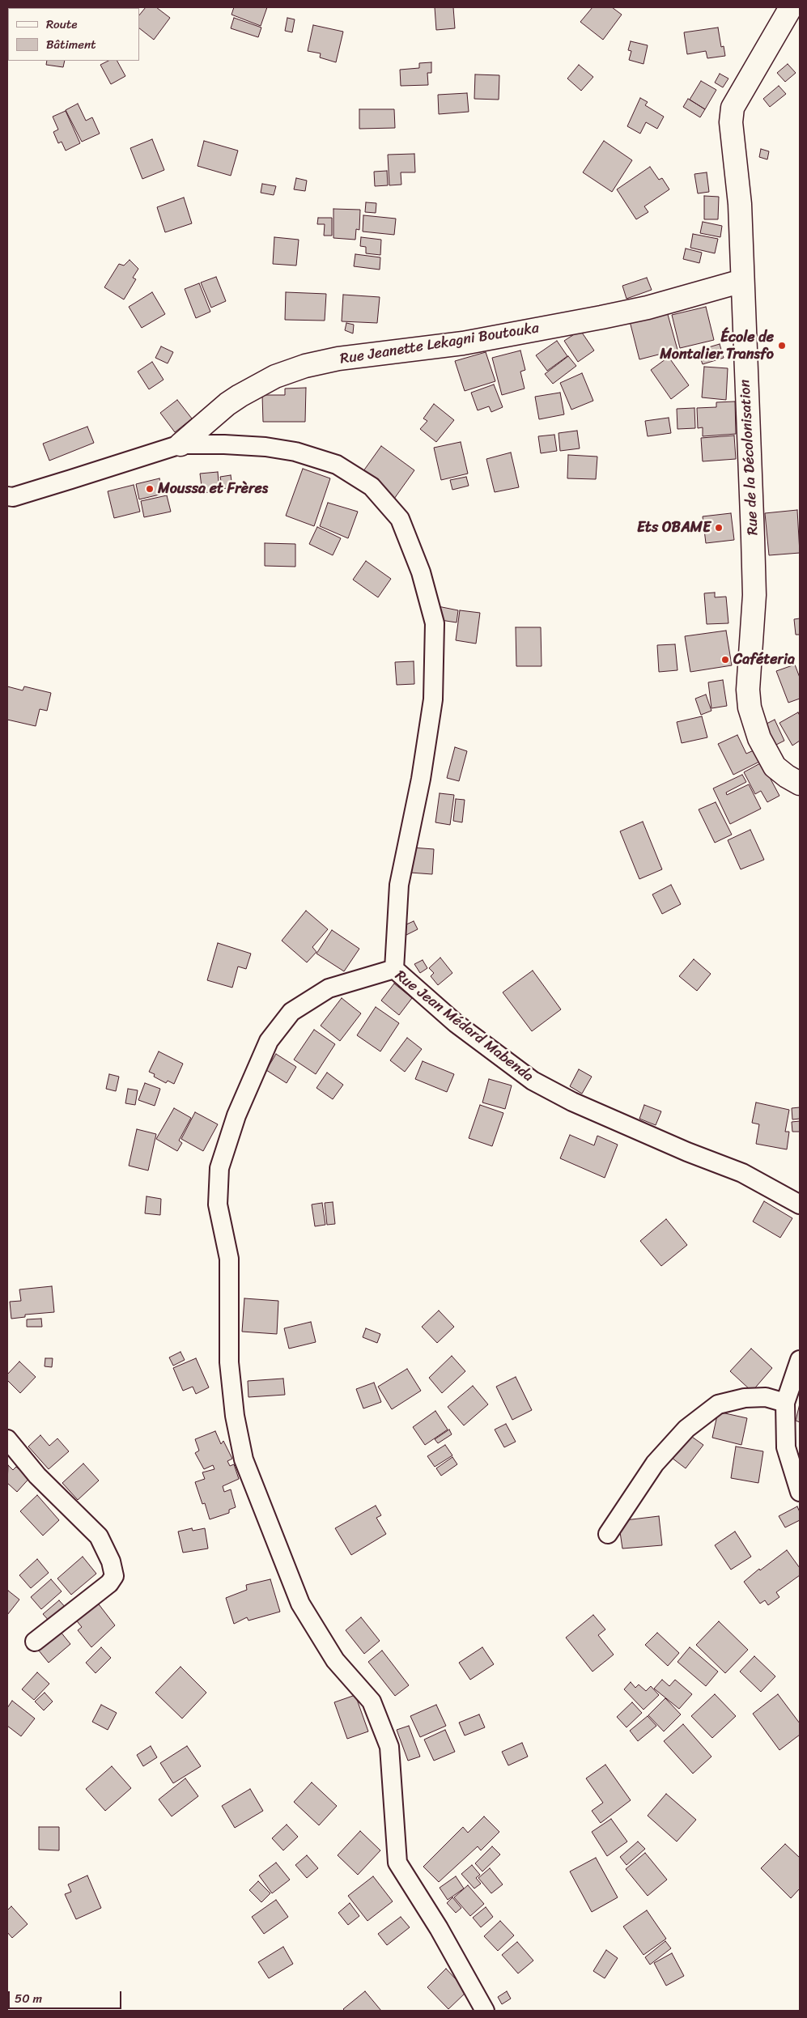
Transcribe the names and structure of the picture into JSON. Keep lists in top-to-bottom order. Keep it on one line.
{"streets":{"street":["Rue Jeanette Lekagni Boutouka","Rue de la Décolonisation","Rue Jean Médard Mabenda"]},"crossings":[["Rue Jeanette Lekagni Boutouka","Rue de la Décolonisation"]],"places":["École de Montalier Transfo","Moussa et Frères","Ets OBAME","Caféteria"],"legend":["Route","Bâtiment"],"scale_bar":"50 m"}
